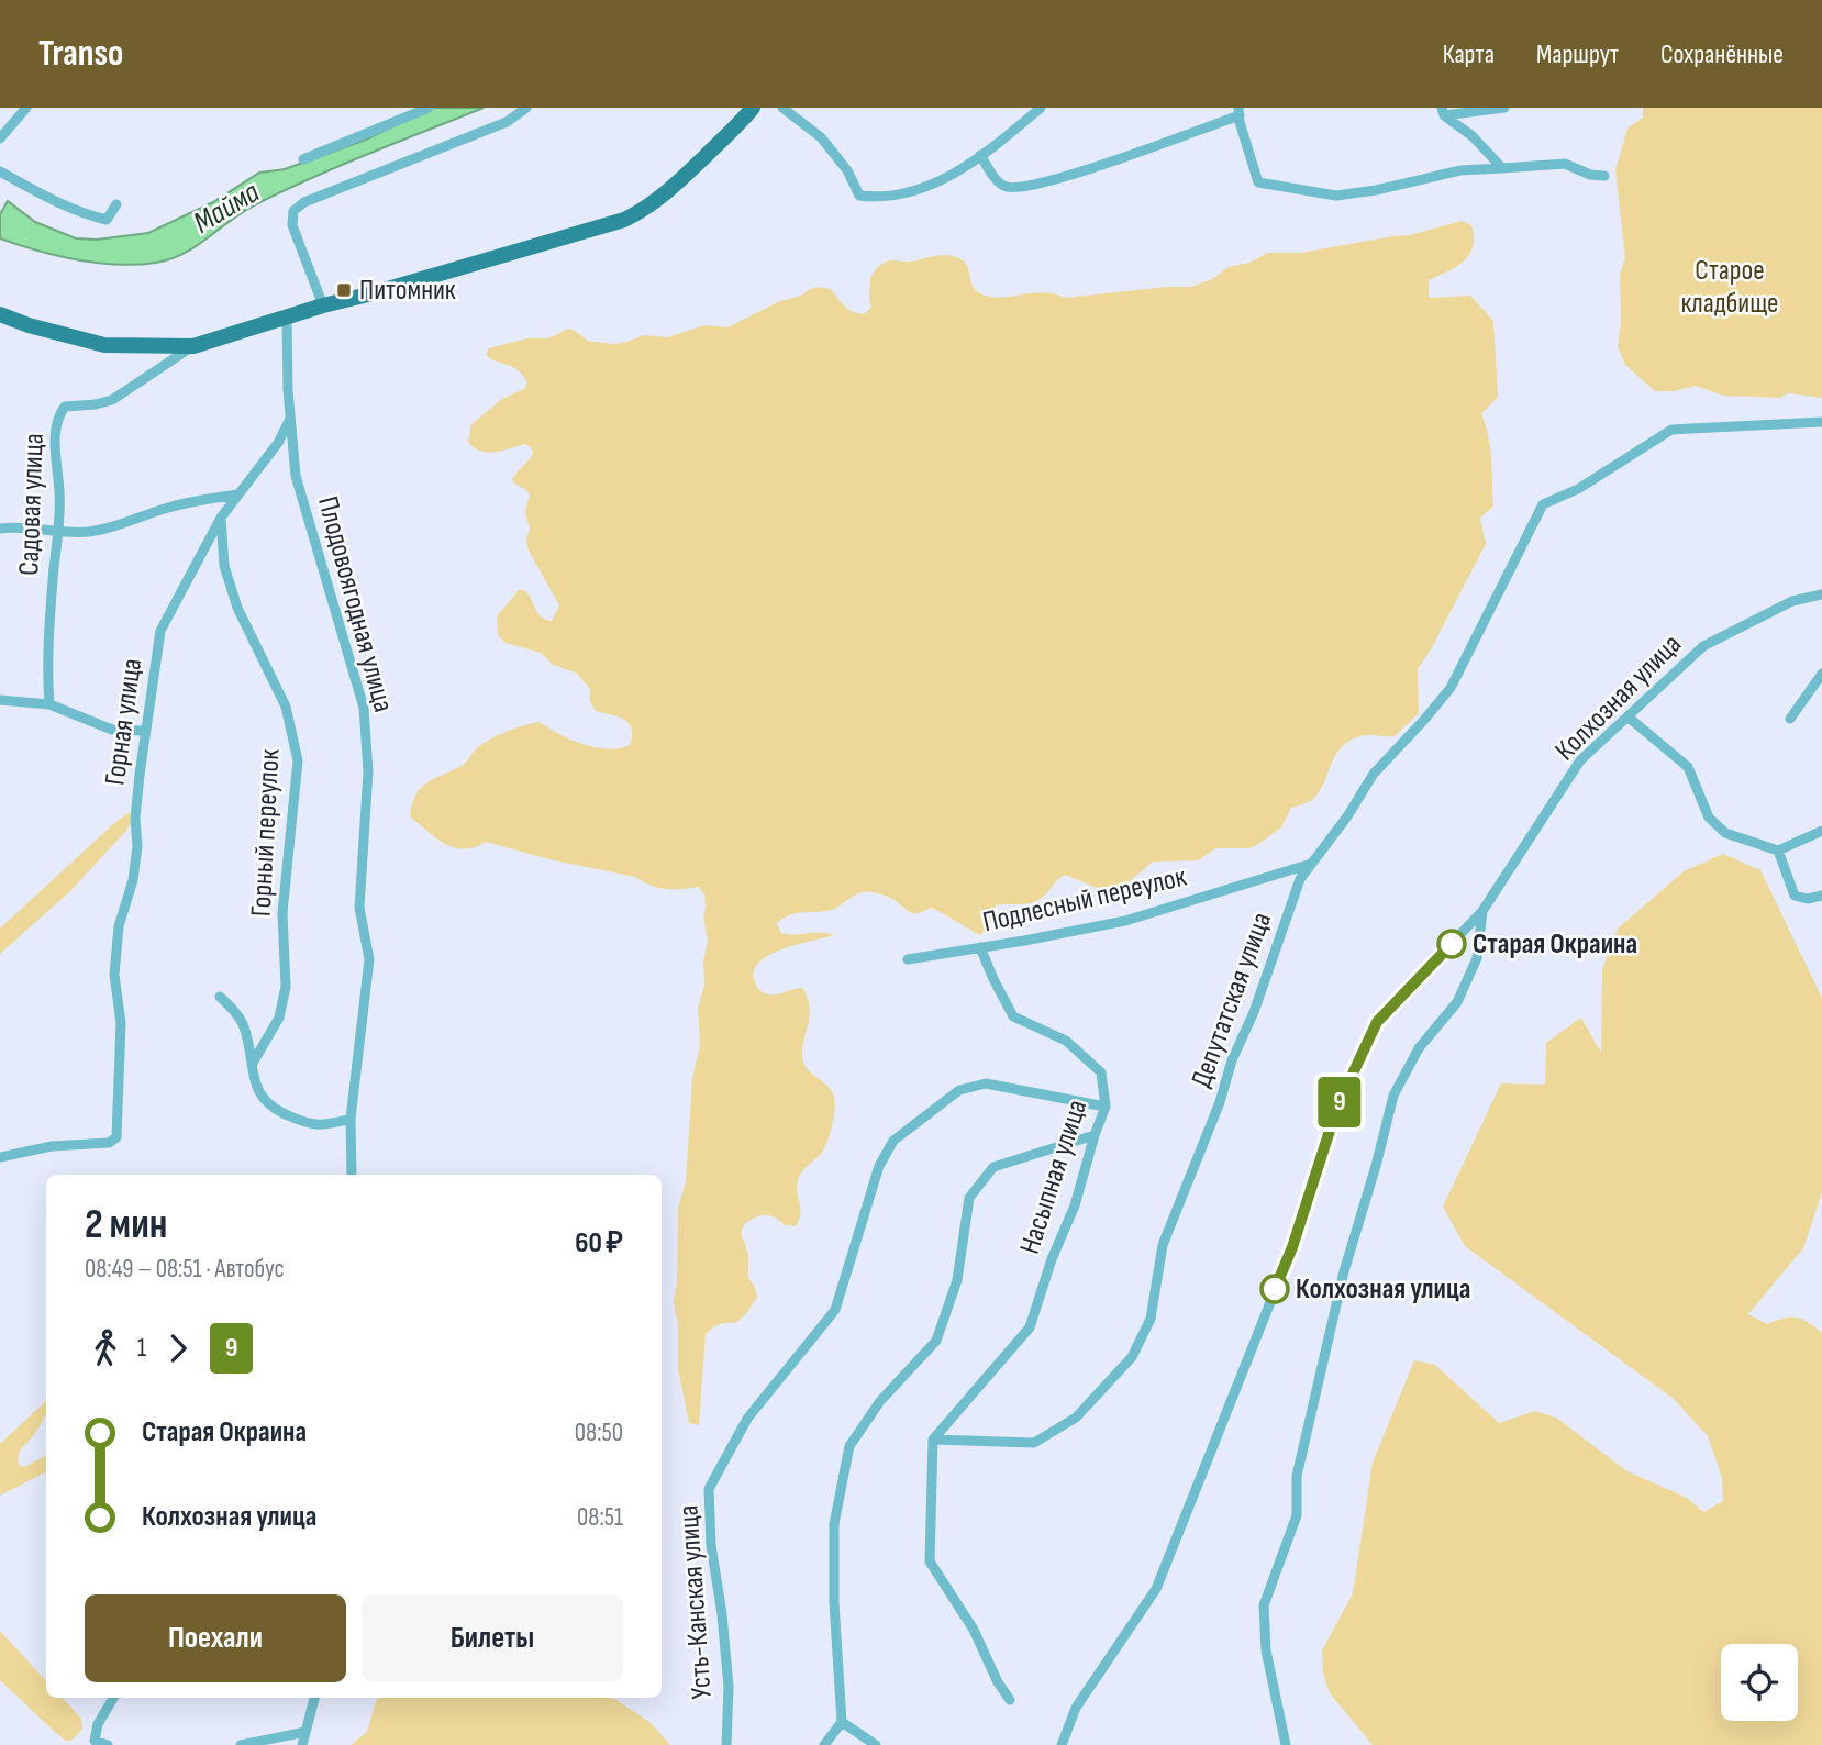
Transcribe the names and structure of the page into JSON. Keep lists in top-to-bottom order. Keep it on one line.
{"streets":{"street":["Садовая улица","Плодовоягодная улица","Колхозная улица","Горная улица","Горный переулок","Подлесный переулок","Депутатская улица","Насыпная улица","Усть-Канская улица"]},"crossings":[["Плодовоягодная улица","Горная улица"],["Горная улица","Горный переулок"],["Подлесный переулок","Депутатская улица"],["Подлесный переулок","Насыпная улица"],["Депутатская улица","Насыпная улица"],["Насыпная улица","Усть-Канская улица"]],"water":["Майма"],"parks":["Старое кладбище"],"places":{"transit":["Питомник"],"other":["Старая Окраина","Колхозная улица"]},"lines":["bus line 9"],"page":{"header":"Transo","nav":["Карта","Маршрут","Сохранённые"],"on_map":"9","heading":["2 мин","08:49 – 08:51 · Автобус","60 ₽"],"legs":["1","9"],"list":[{"name":"Старая Окраина","value":"08:50"},{"name":"Колхозная улица","value":"08:51"}],"buttons":["Поехали","Билеты"]}}
